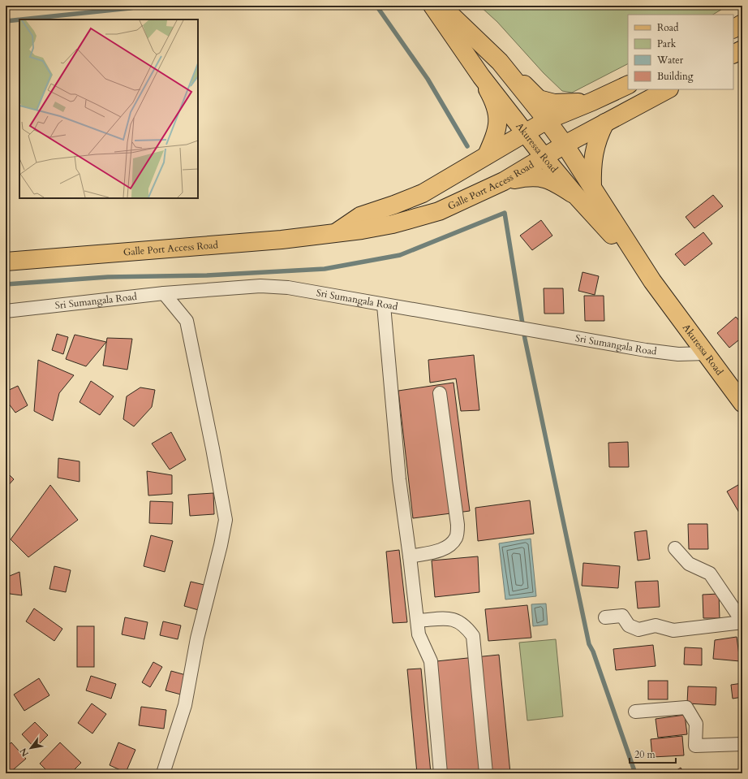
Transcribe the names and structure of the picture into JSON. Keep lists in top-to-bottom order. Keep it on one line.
{"streets":{"main road":["Akuressa Road","Galle Port Access Road"],"street":["Sri Sumangala Road"]},"crossings":[["Akuressa Road","Galle Port Access Road"],["Akuressa Road","Sri Sumangala Road"]],"legend":["Road","Park","Water","Building"],"scale_bar":"20 m","north":"bottom left"}
